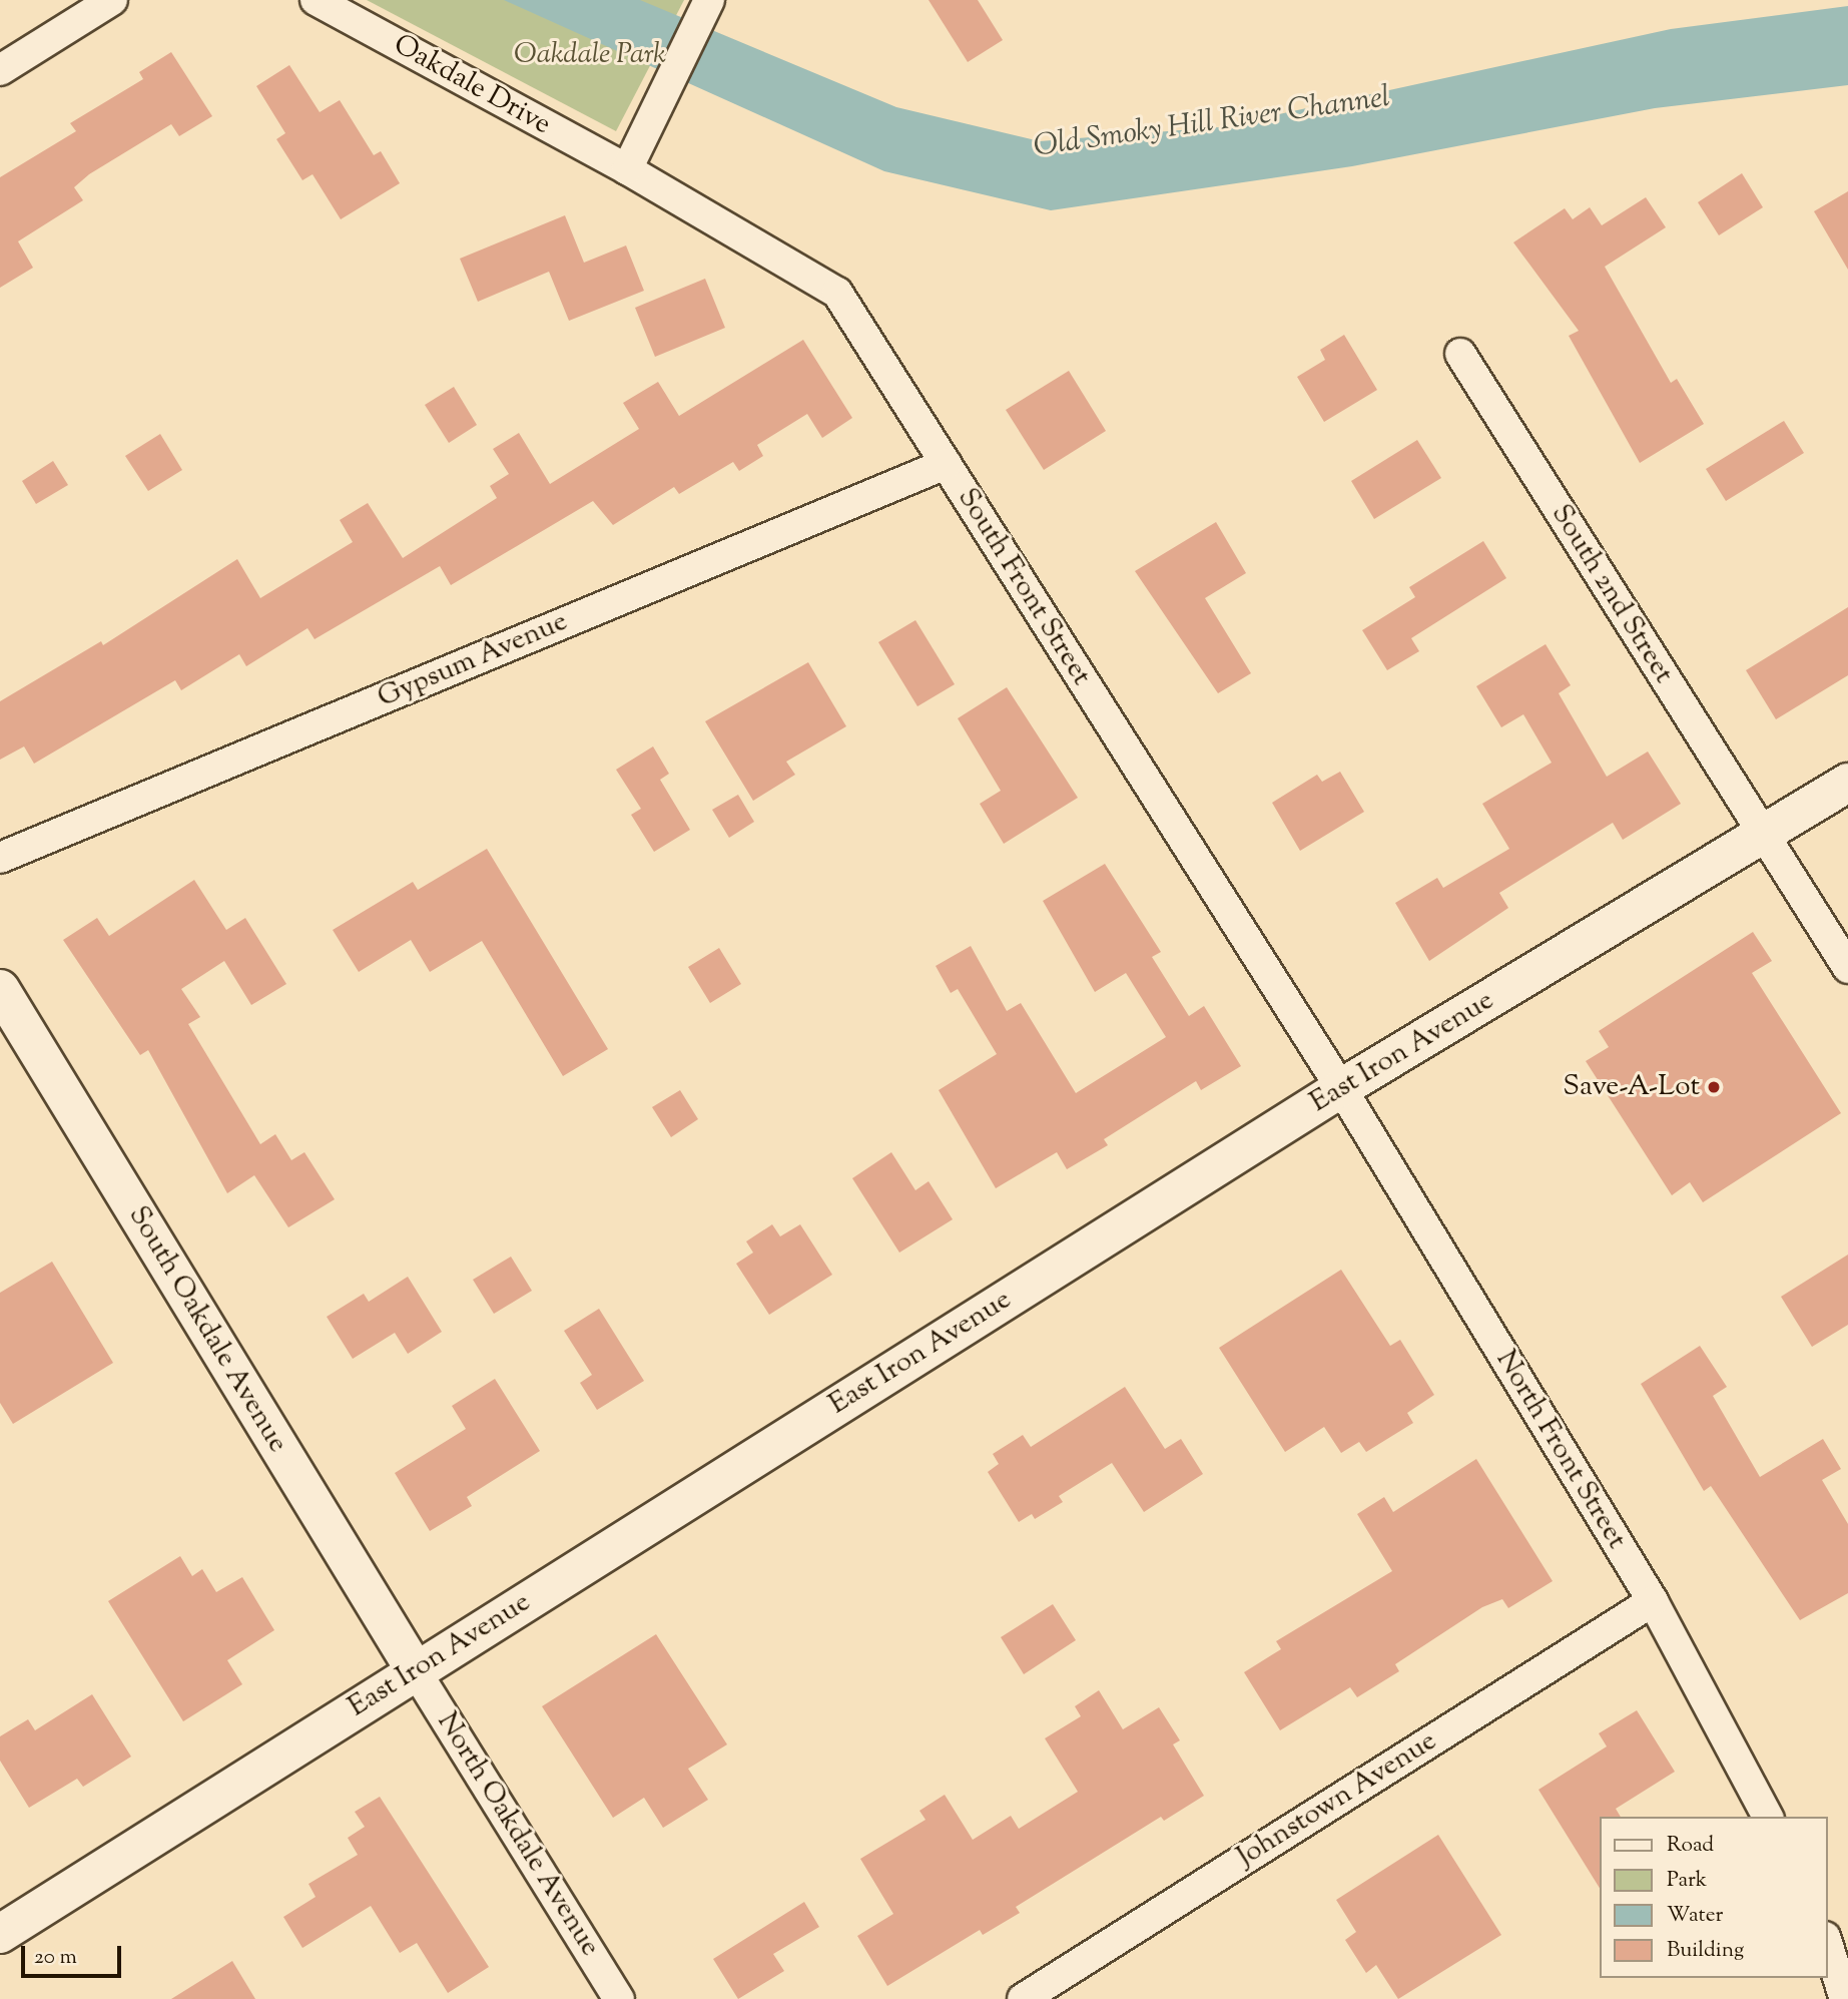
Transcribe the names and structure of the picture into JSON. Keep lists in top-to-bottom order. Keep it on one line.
{"streets":{"street":["Oakdale Drive","South Front Street","South 2nd Street","Gypsum Avenue","East Iron Avenue","South Oakdale Avenue","North Front Street","Johnstown Avenue","North Oakdale Avenue"]},"crossings":[["Oakdale Drive","South Front Street"],["South Front Street","Gypsum Avenue"],["South Front Street","East Iron Avenue"],["South Front Street","North Front Street"],["South 2nd Street","East Iron Avenue"],["East Iron Avenue","South Oakdale Avenue"],["East Iron Avenue","North Front Street"],["East Iron Avenue","North Oakdale Avenue"],["South Oakdale Avenue","North Oakdale Avenue"],["North Front Street","Johnstown Avenue"]],"water":["Old Smoky Hill River Channel"],"parks":["Oakdale Park"],"places":["Save-A-Lot"],"legend":["Road","Park","Water","Building"],"scale_bar":"20 m"}
